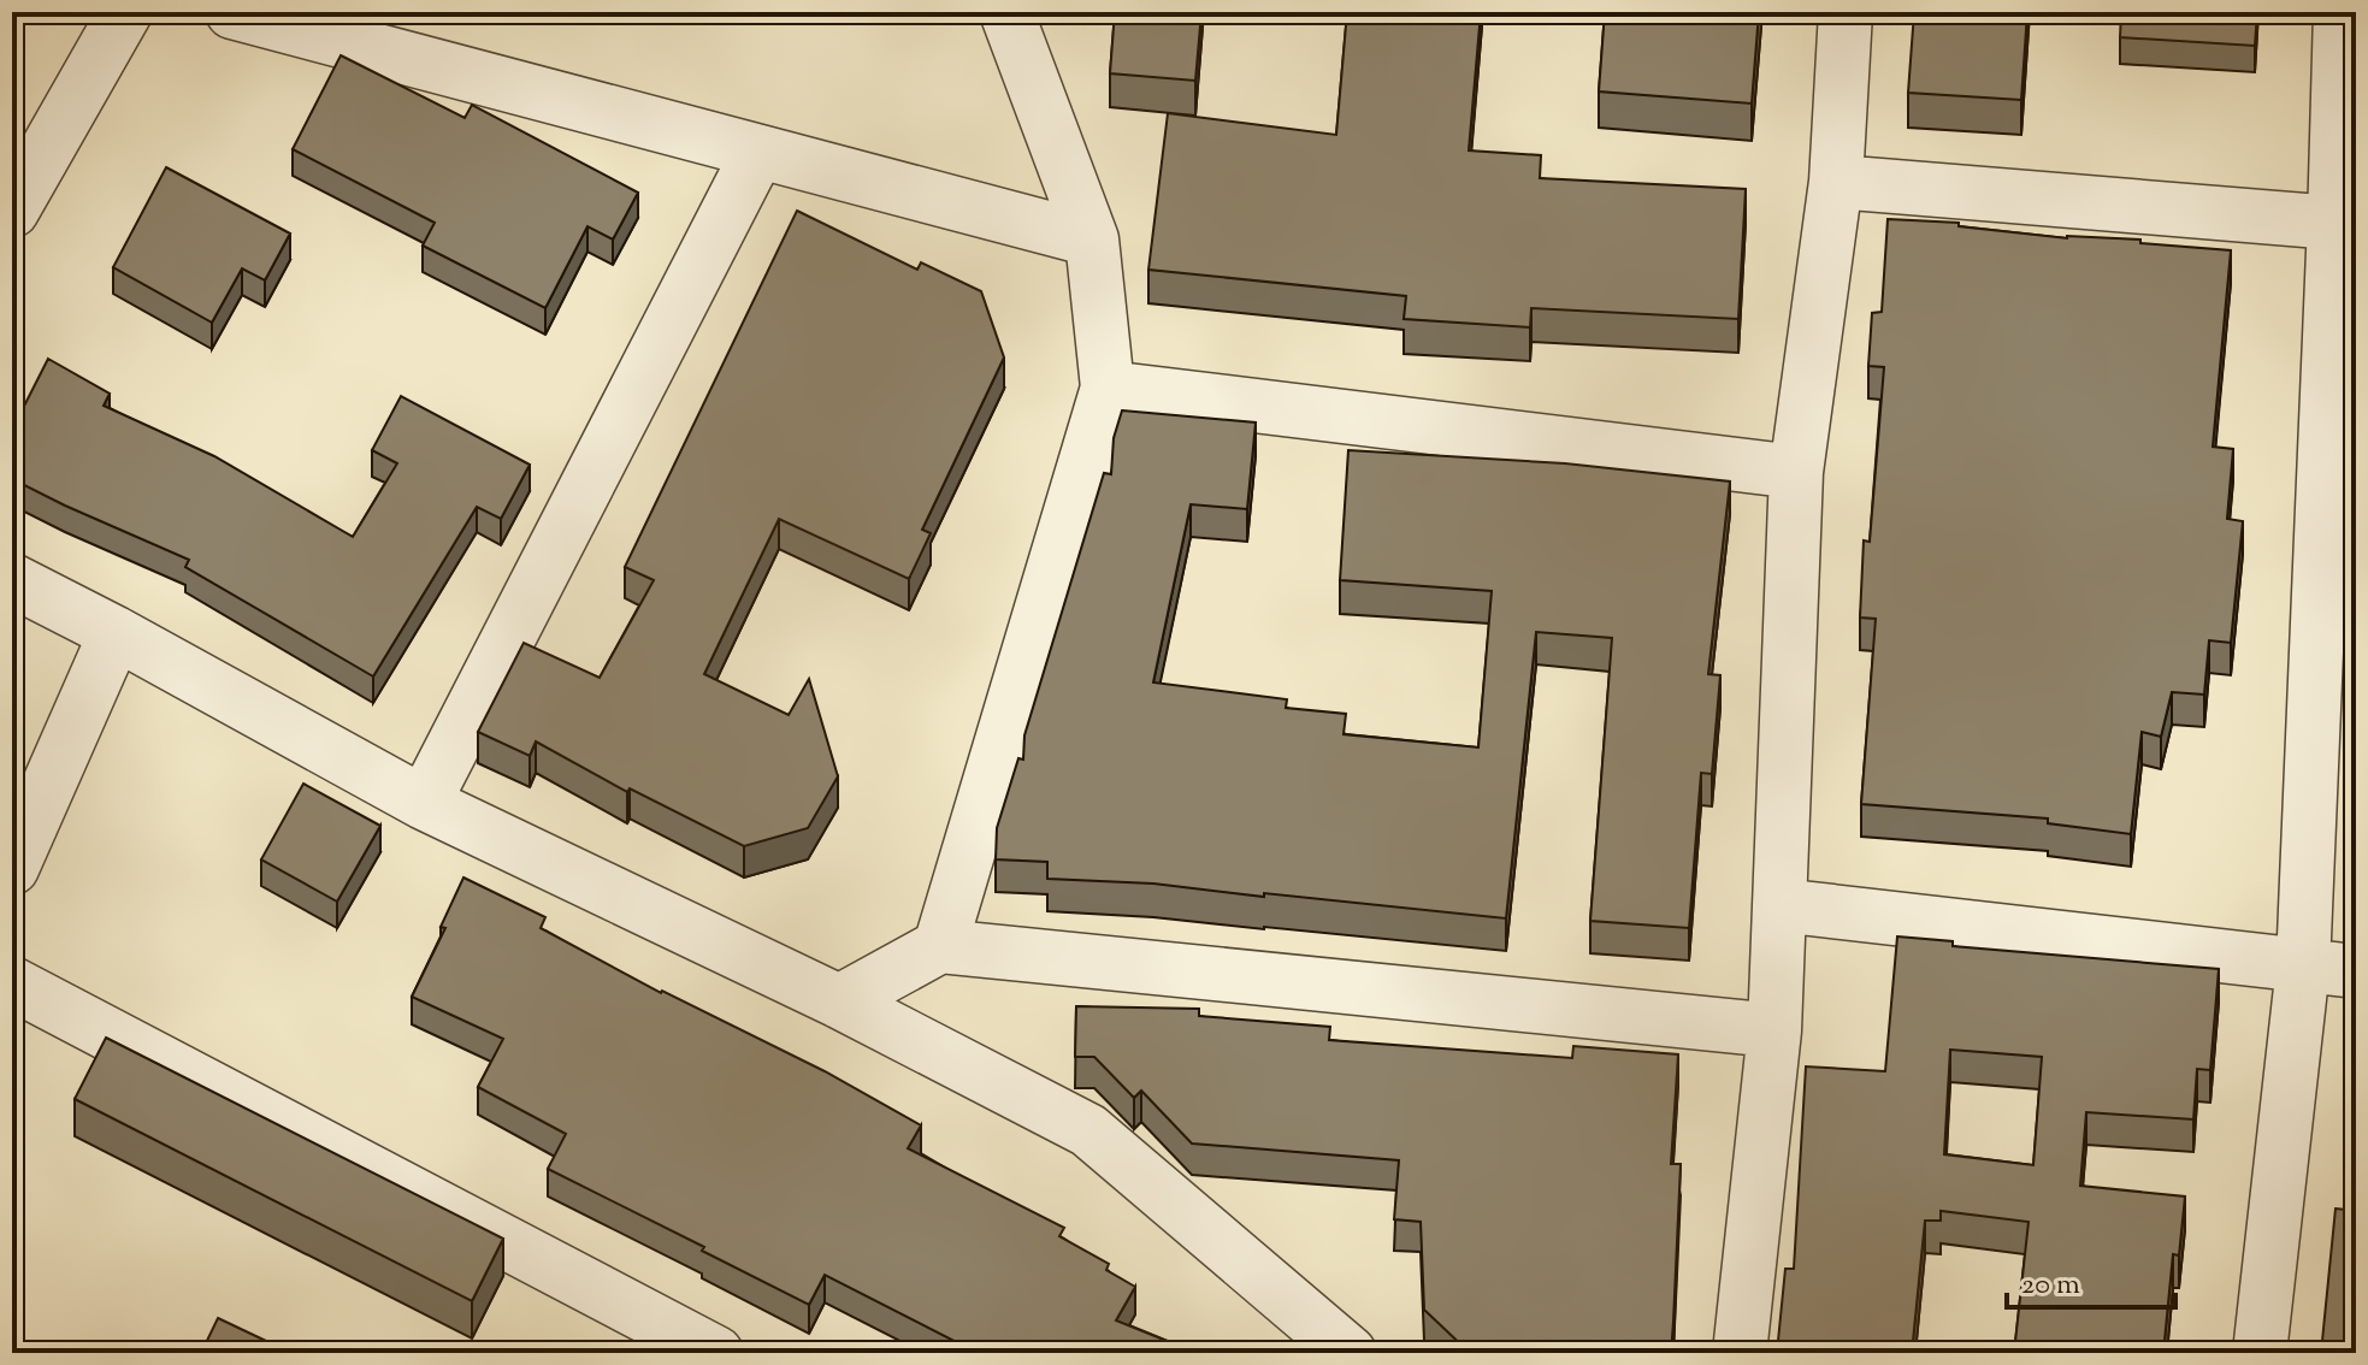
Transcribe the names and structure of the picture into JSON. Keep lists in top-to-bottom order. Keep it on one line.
{"scale_bar":"20 m"}
